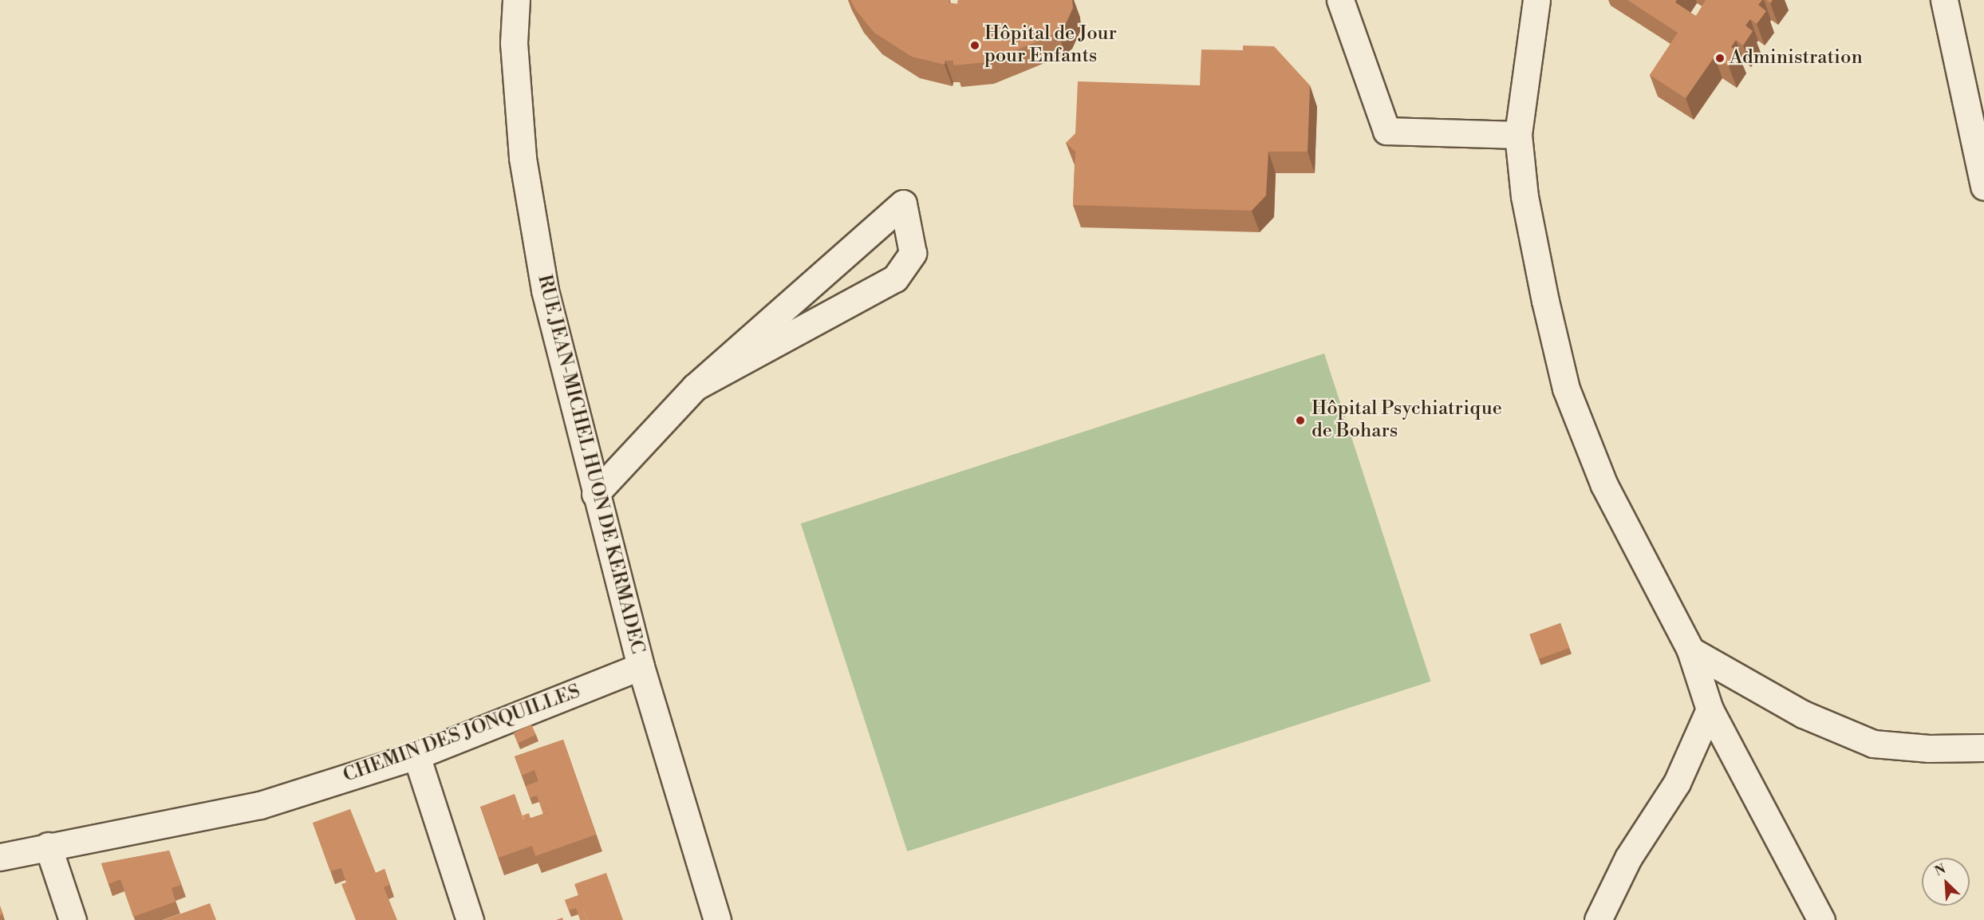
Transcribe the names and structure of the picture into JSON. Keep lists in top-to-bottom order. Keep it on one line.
{"streets":{"street":["RUE JEAN-MICHEL HUON DE KERMADEC","CHEMIN DES JONQUILLES"]},"crossings":[["RUE JEAN-MICHEL HUON DE KERMADEC","CHEMIN DES JONQUILLES"]],"places":["Hôpital de Jour pour Enfants","Administration","Hôpital Psychiatrique de Bohars"],"north":"top left"}
